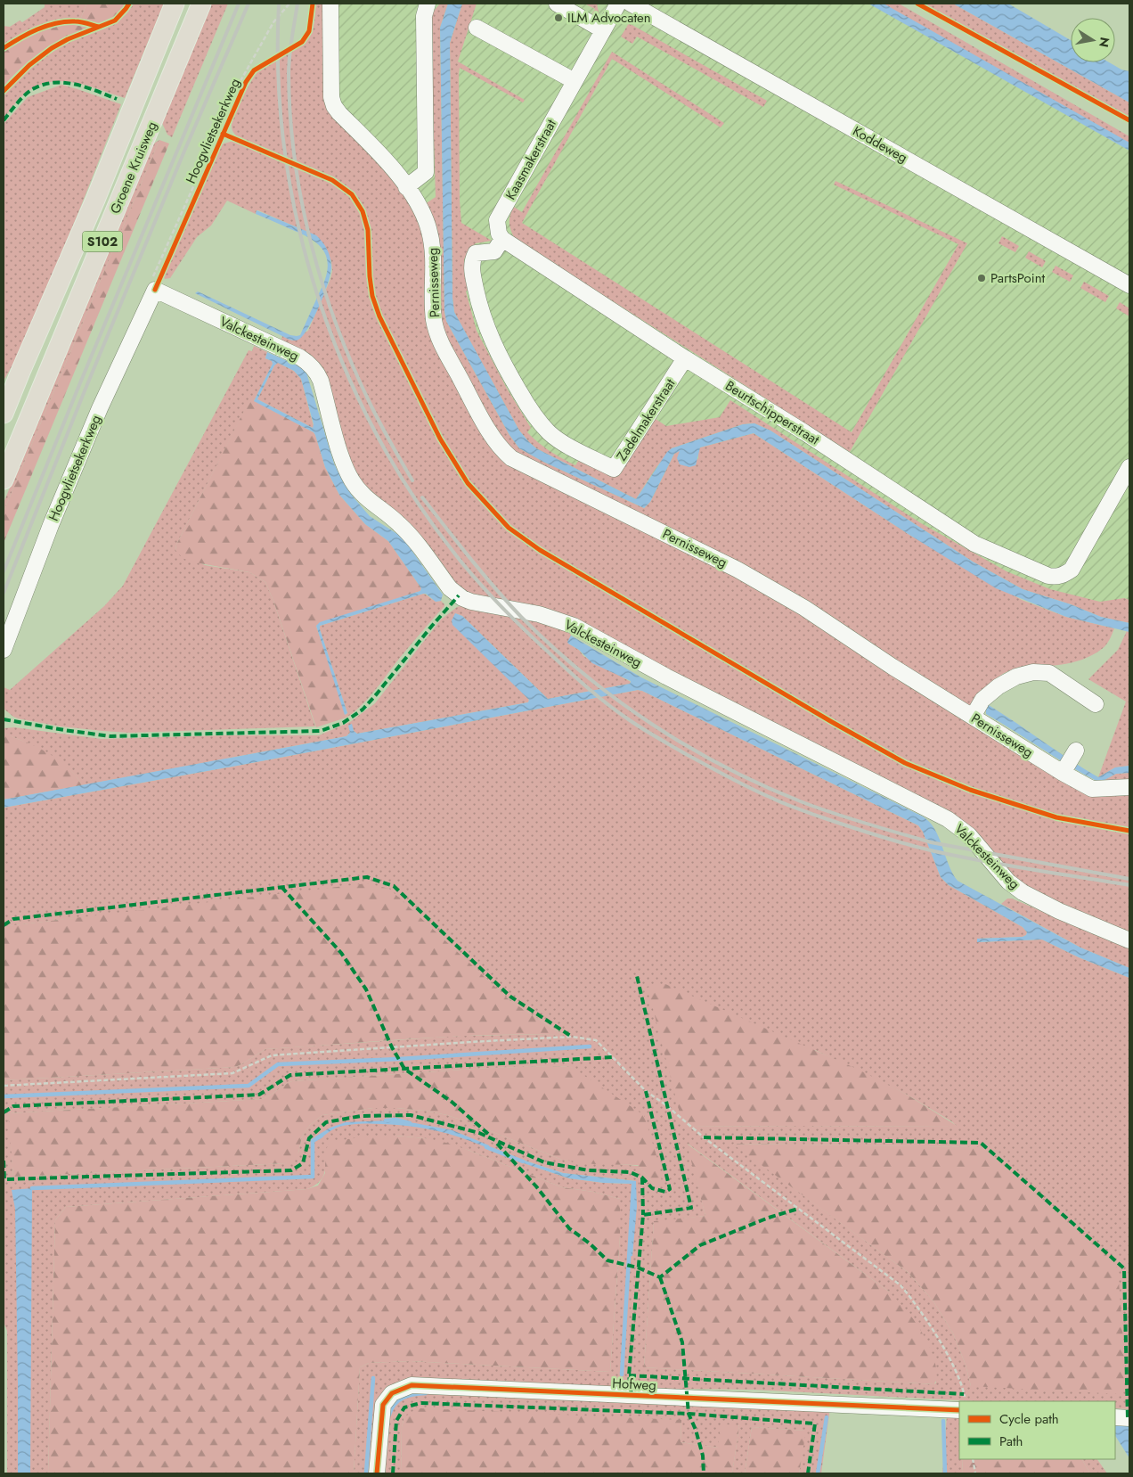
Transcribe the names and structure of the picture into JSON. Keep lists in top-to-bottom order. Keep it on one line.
{"streets":{"main road":["Groene Kruisweg","S102"],"street":["Hoogvlietsekerkweg","Koddeweg","Kaasmakerstraat","Pernisseweg","Valckesteinweg","Beurtschipperstraat","Zadelmakerstraat","Hofweg"]},"crossings":[["Hoogvlietsekerkweg","Valckesteinweg"],["Kaasmakerstraat","Beurtschipperstraat"],["Kaasmakerstraat","Zadelmakerstraat"],["Beurtschipperstraat","Zadelmakerstraat"]],"places":["ILM Advocaten","PartsPoint"],"legend":["Cycle path","Path"],"north":"right"}
